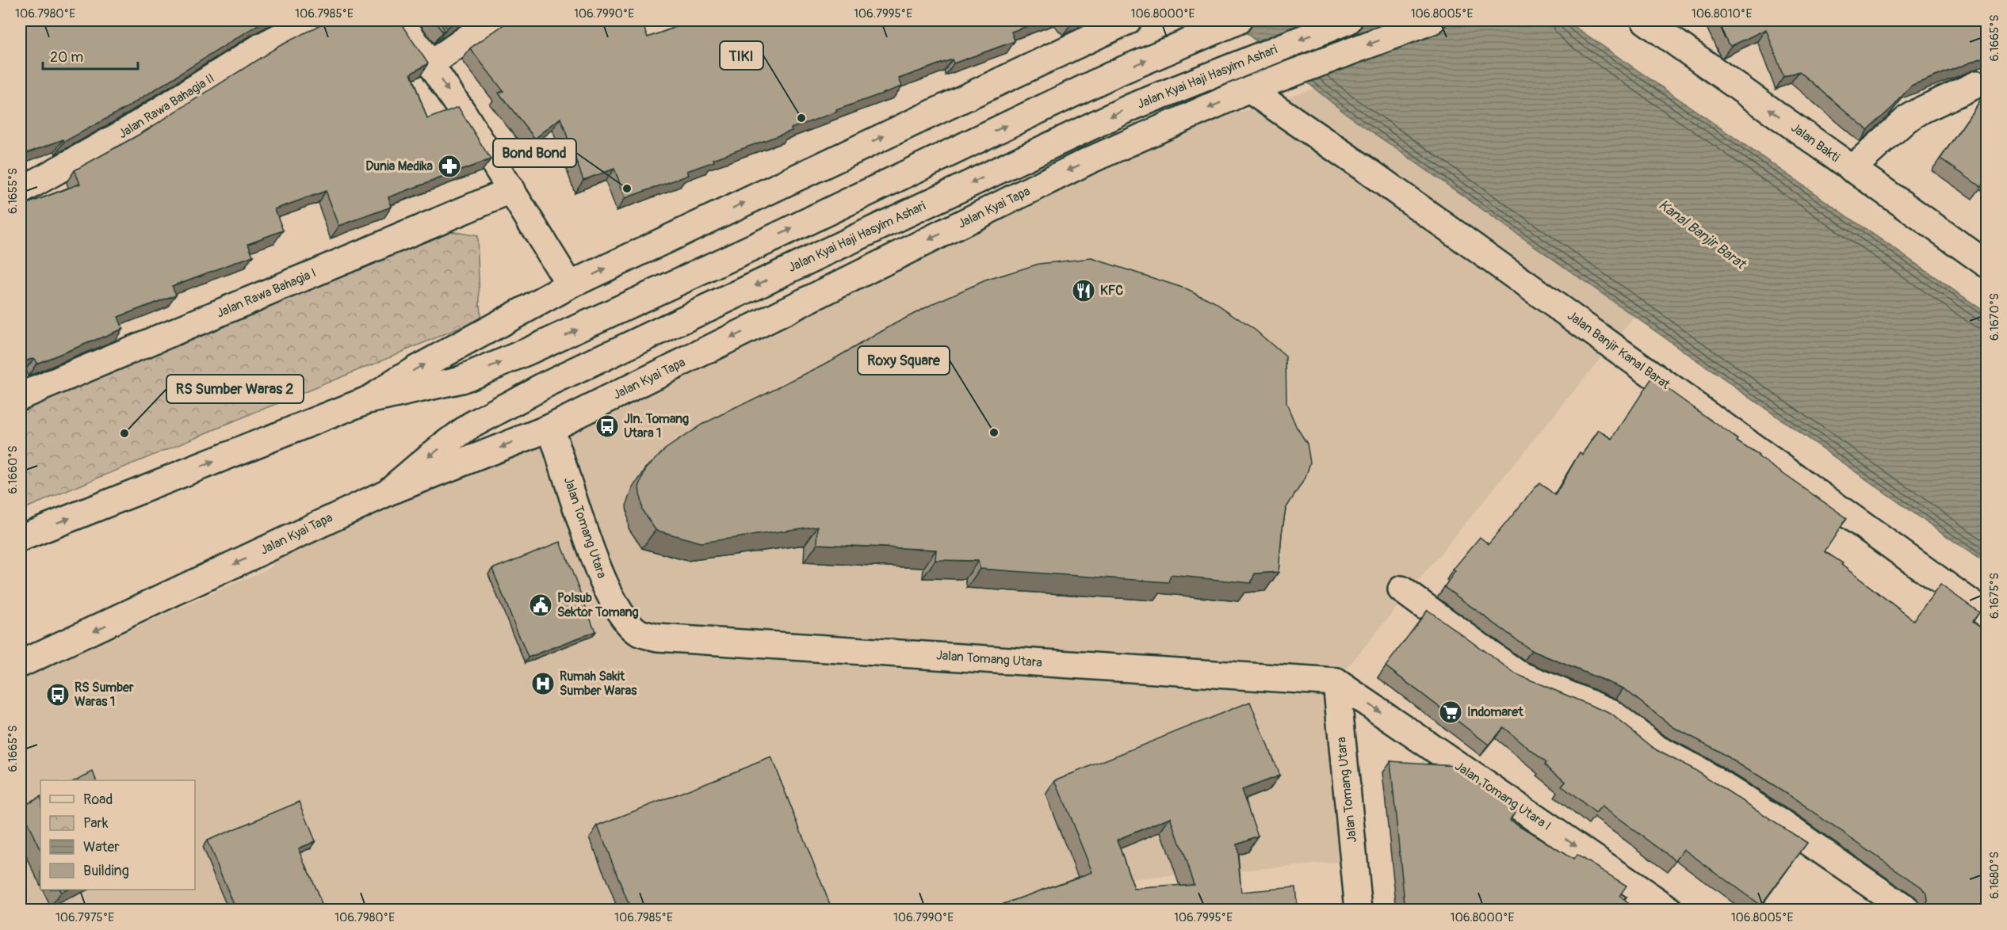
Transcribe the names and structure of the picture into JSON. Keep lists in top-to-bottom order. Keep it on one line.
{"streets":{"street":["Jalan Kyai Haji Hasyim Ashari","Jalan Rawa Bahagia II","Jalan Bakti","Jalan Kyai Tapa","Jalan Rawa Bahagia I","Jalan Banjir Kanal Barat","Jalan Tomang Utara","Jalan Tomang Utara I"]},"crossings":[["Jalan Kyai Haji Hasyim Ashari","Jalan Kyai Tapa"],["Jalan Kyai Tapa","Jalan Banjir Kanal Barat"],["Jalan Kyai Tapa","Jalan Tomang Utara"],["Jalan Tomang Utara","Jalan Tomang Utara I"]],"one_way":["Jalan Bakti"],"water":["Kanal Banjir Barat"],"places":{"other":["TIKI","Bond Bond","Roxy Square","RS Sumber Waras 2"],"pharmacy":["Dunia Medika"],"restaurant":["KFC"],"bus stop":["Jln. Tomang Utara 1","RS Sumber Waras 1"],"public building":["Polsub Sektor Tomang"],"hospital":["Rumah Sakit Sumber Waras"],"supermarket":["Indomaret"]},"legend":["Road","Park","Water","Building"],"scale_bar":"20 m","coordinates":["106.7980°E","106.7985°E","106.7990°E","106.7995°E","106.8000°E","106.8005°E","106.8010°E","6.1665°S","6.1655°S","6.1670°S","6.1660°S","6.1675°S","6.1680°S","106.7975°E"]}
